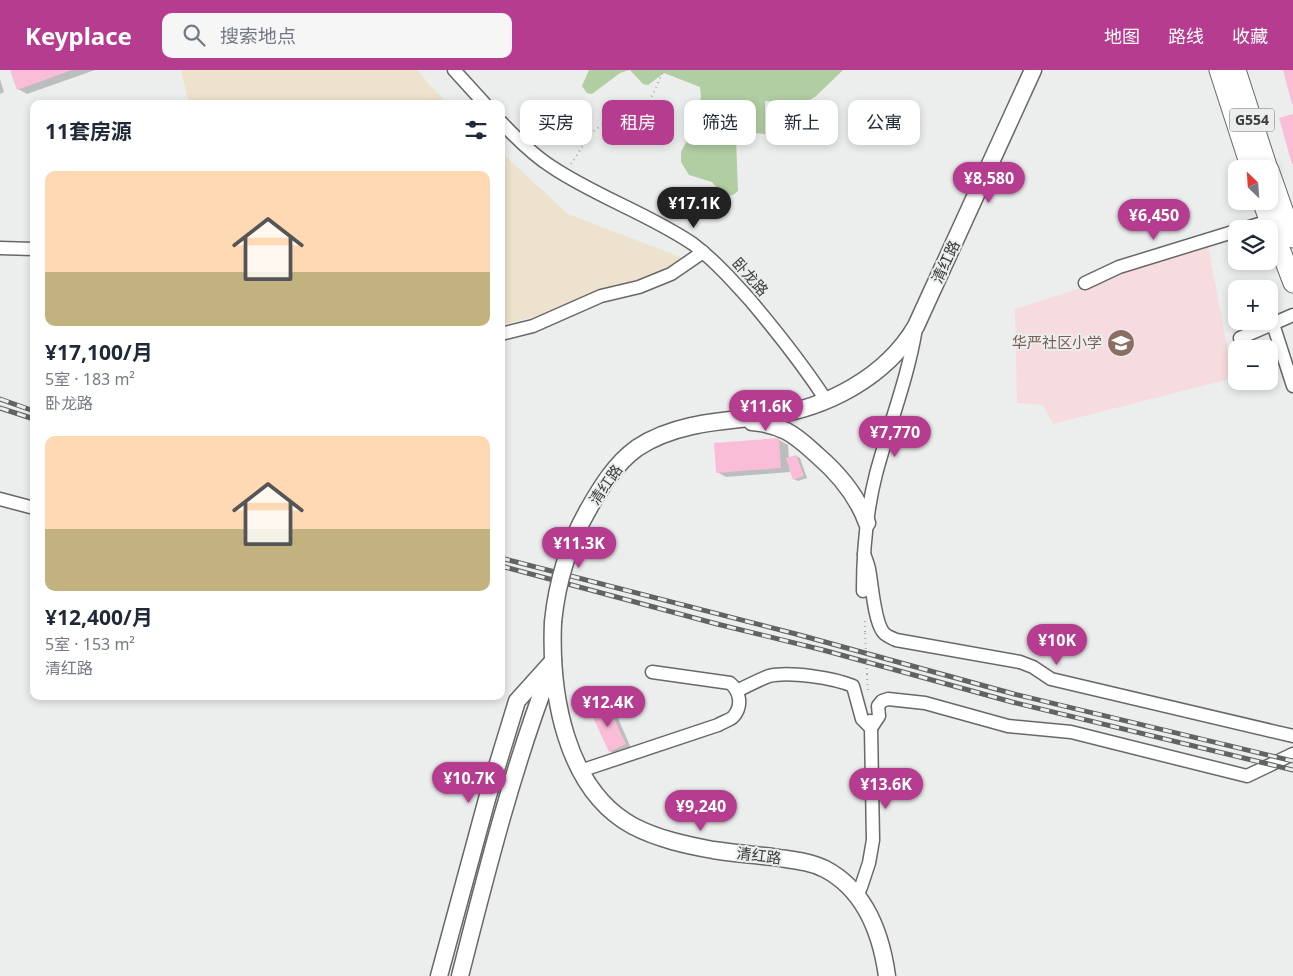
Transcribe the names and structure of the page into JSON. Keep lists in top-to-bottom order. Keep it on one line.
{"streets":{"highway":["G554"],"main road":["清红路"],"street":["卧龙路"]},"crossings":[["清红路","卧龙路"]],"places":{"school or university":["华严社区小学"]},"north":"top left","page":{"header":"Keyplace","search":"搜索地点","nav":["地图","路线","收藏"],"chip":["买房","租房","筛选","新上","公寓"],"heading":"11套房源","map_buttons":["+","−"],"list":[{"name":"¥17,100/月","note":"5室 · 183 m² · 卧龙路"},{"name":"¥12,400/月","note":"5室 · 153 m² · 清红路"}],"price":["¥8,580","¥17.1K","¥6,450","¥11.6K","¥7,770","¥11.3K","¥10K","¥12.4K","¥10.7K","¥13.6K","¥9,240"]}}
